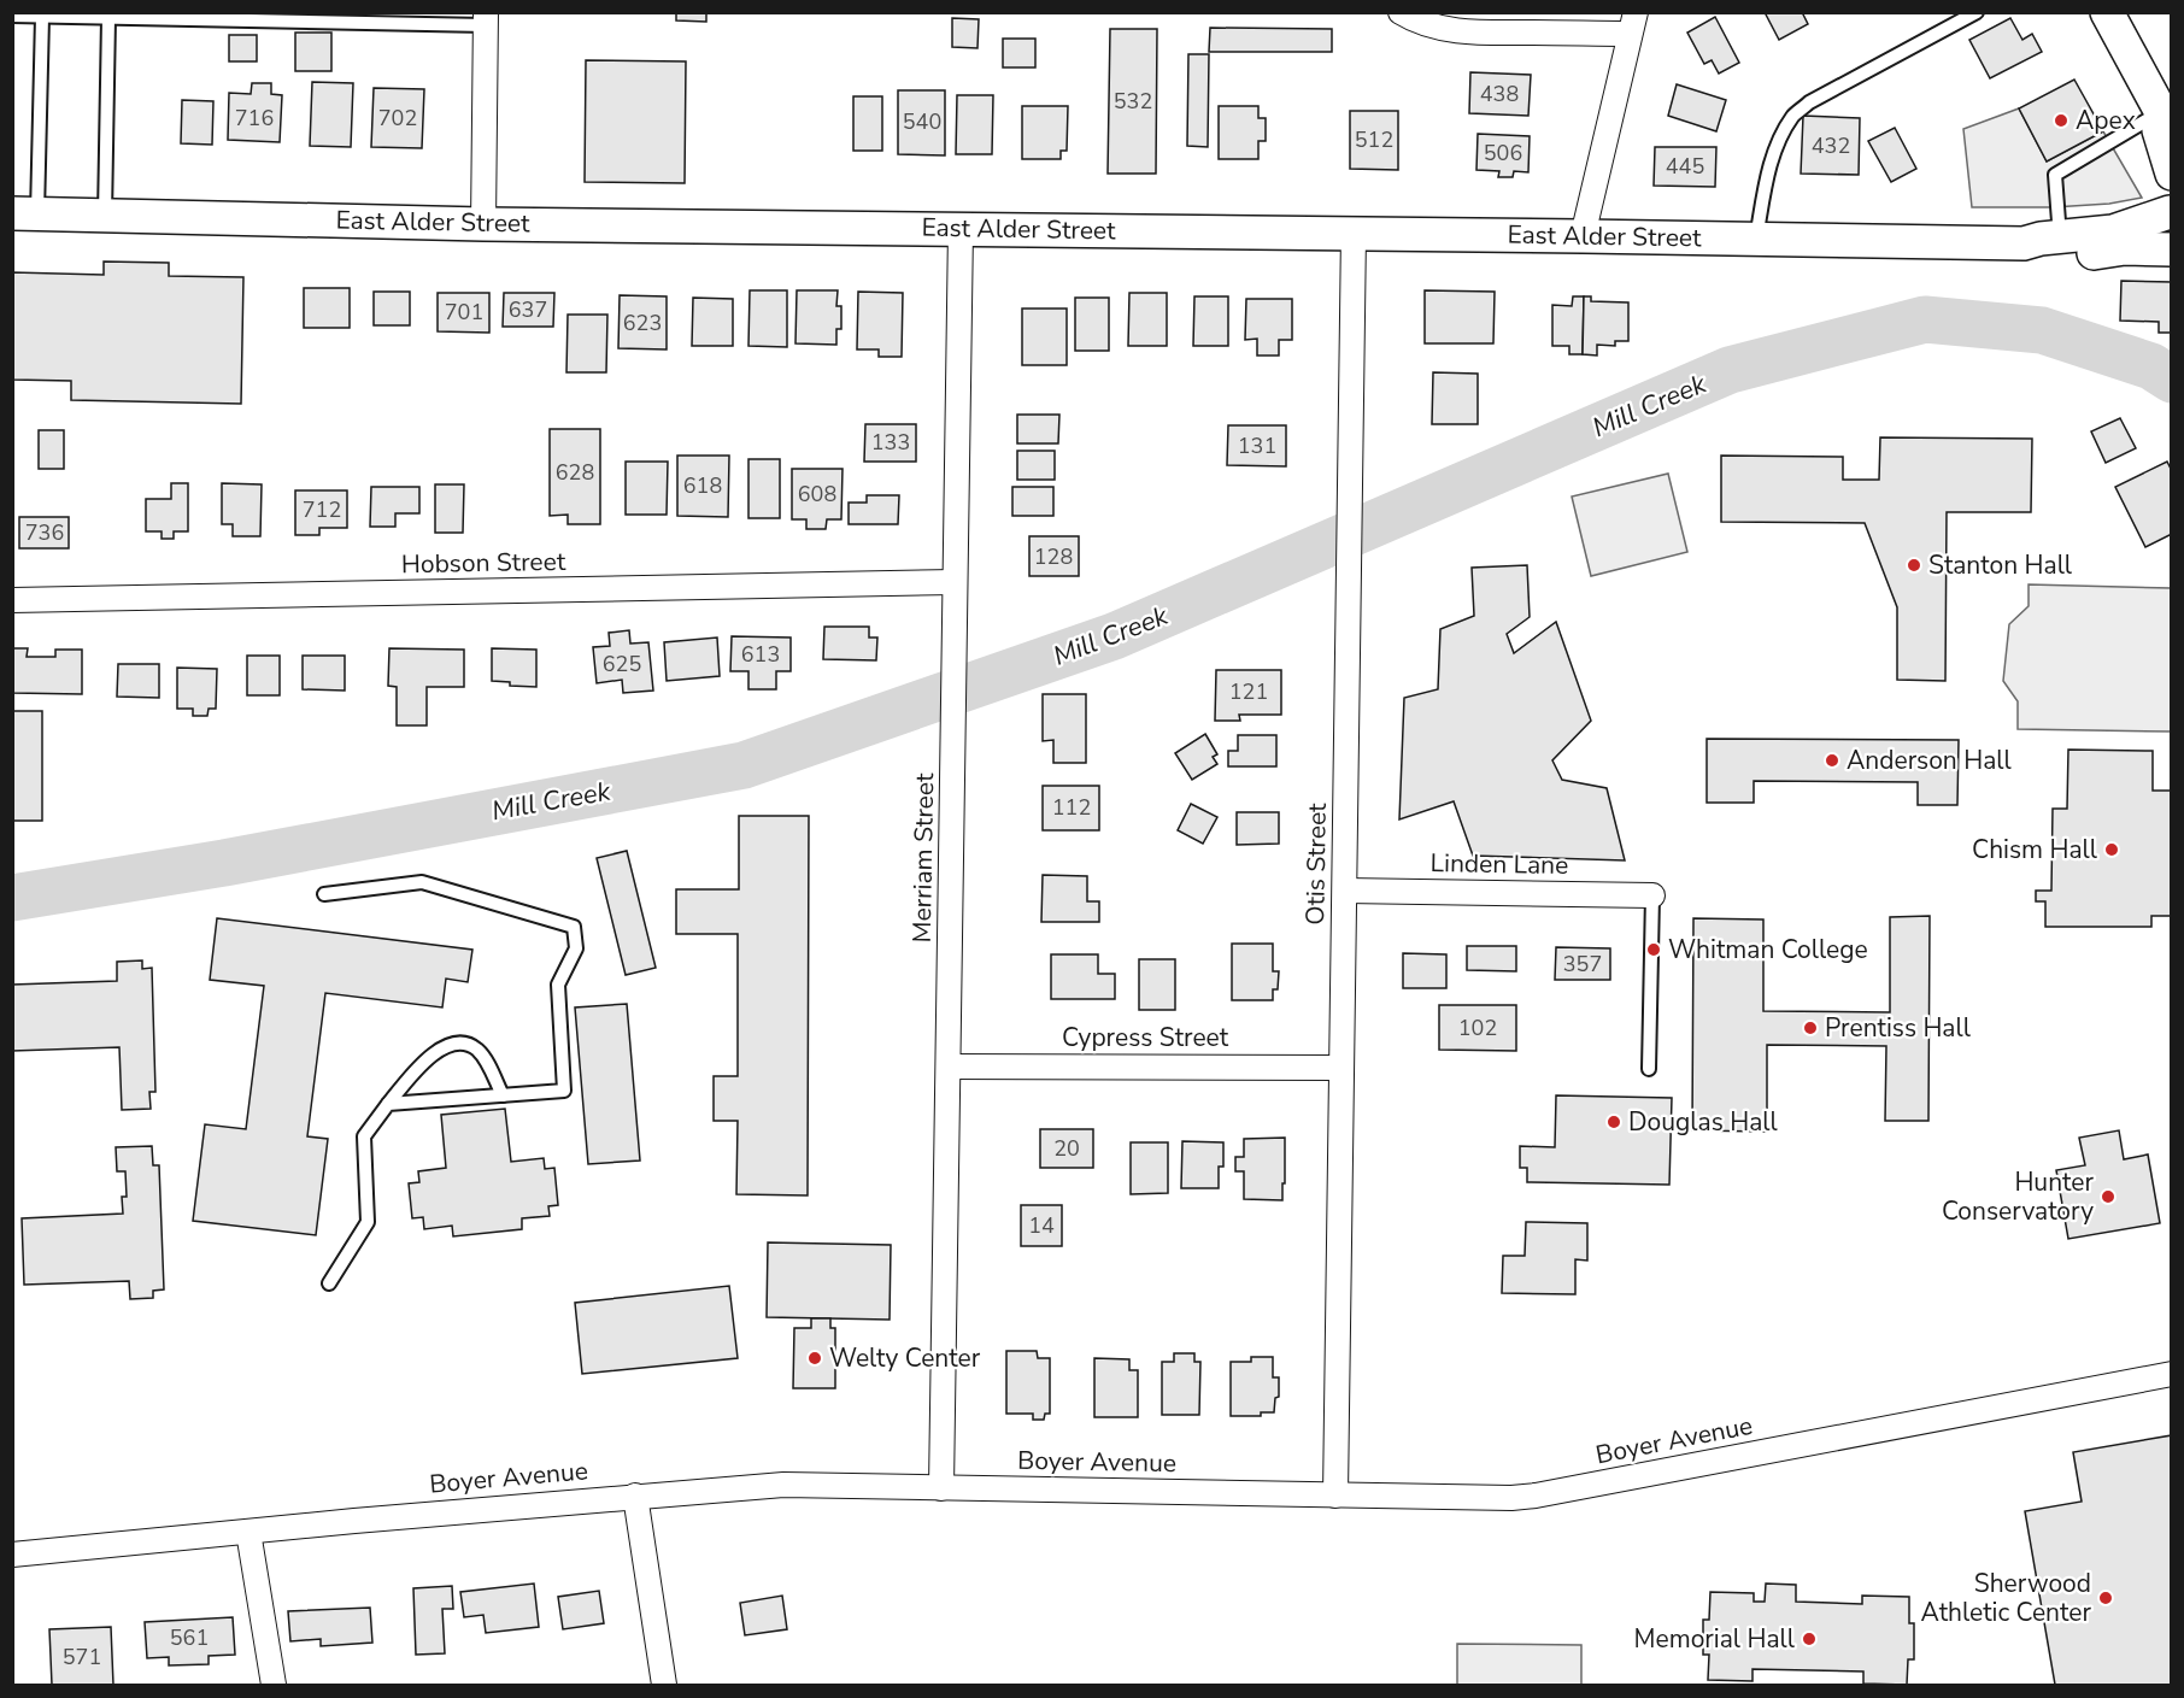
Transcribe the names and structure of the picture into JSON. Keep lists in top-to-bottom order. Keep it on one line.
{"streets":{"main road":["East Alder Street"],"street":["Hobson Street","Merriam Street","Otis Street","Linden Lane","Cypress Street","Boyer Avenue"]},"crossings":[["East Alder Street","Merriam Street"],["East Alder Street","Otis Street"],["Hobson Street","Merriam Street"],["Merriam Street","Cypress Street"],["Merriam Street","Boyer Avenue"],["Otis Street","Linden Lane"],["Otis Street","Cypress Street"],["Otis Street","Boyer Avenue"]],"water":["Mill Creek"],"places":["Apex","Stanton Hall","Anderson Hall","Chism Hall","Whitman College","Prentiss Hall","Douglas Hall","Hunter Conservatory","Welty Center","Sherwood Athletic Center","Memorial Hall"],"house_numbers":["438","532","716","702","540","512","432","506","445","637","701","623","133","131","628","618","608","712","736","128","613","625","121","112","357","102","20","14","561","571"]}
